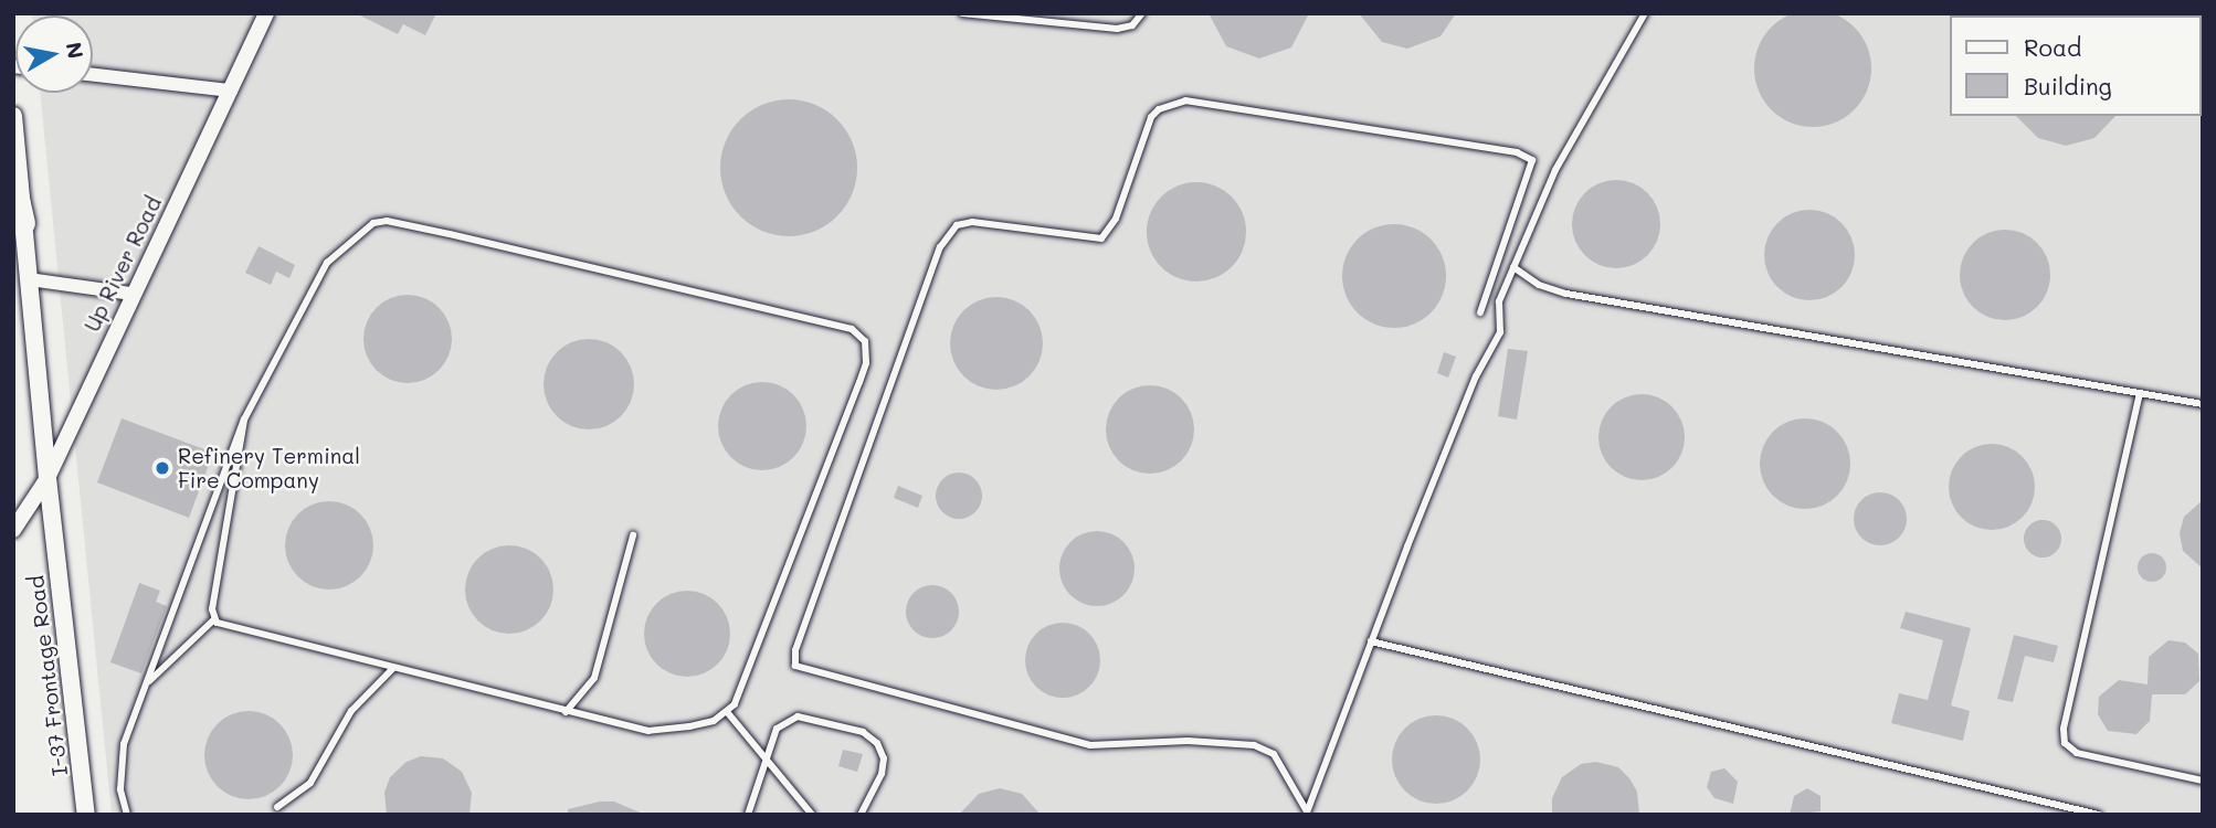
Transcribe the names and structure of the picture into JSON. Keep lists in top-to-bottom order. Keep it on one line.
{"streets":{"main road":["I-37 Frontage Road"],"street":["Up River Road"]},"crossings":[["Up River Road","I-37 Frontage Road"]],"places":["Refinery Terminal Fire Company"],"legend":["Road","Building"],"north":"right"}
